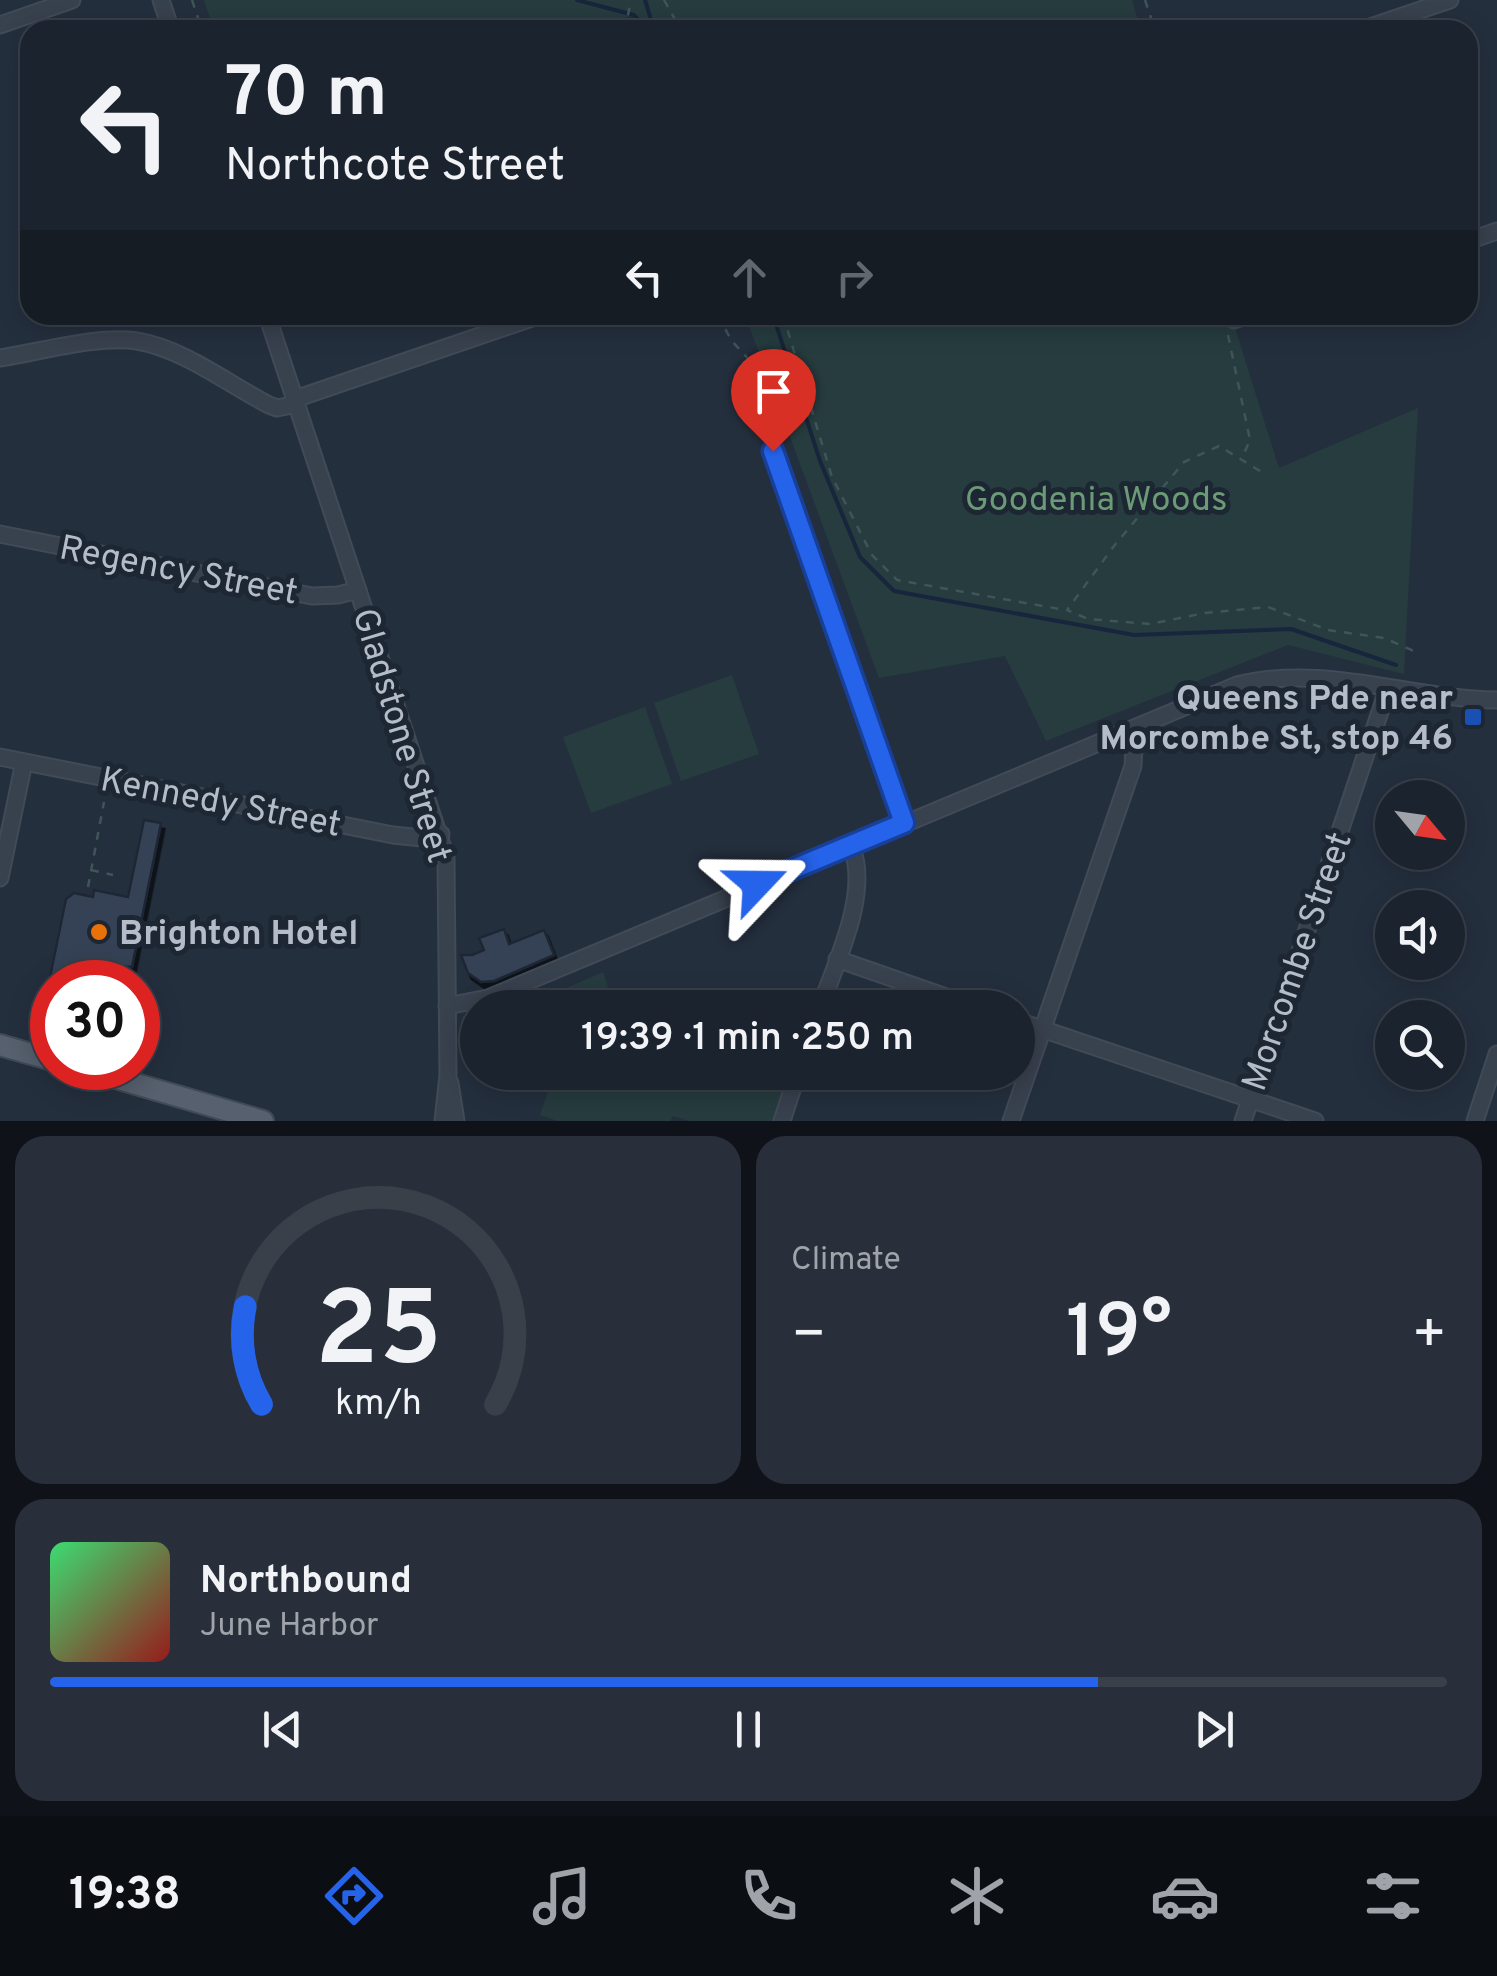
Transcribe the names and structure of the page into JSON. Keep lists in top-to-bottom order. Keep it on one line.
{"streets":{"street":["Regency Street","Gladstone Street","Kennedy Street","Morcombe Street"]},"crossings":[["Regency Street","Gladstone Street"],["Gladstone Street","Kennedy Street"]],"parks":["Goodenia Woods"],"places":{"transit":["Queens Pde near Morcombe St, stop 46"],"other":["Brighton Hotel"]},"north":"bottom right","page":{"turn":["70 m","Northcote Street"],"limit":"30","trip":"19:39 · 1 min · 250 m","tile":"Climate","heat":["−","19°","+"],"song":["Northbound","June Harbor"],"tabs":"19:38","gauge":["25","km/h"]}}
